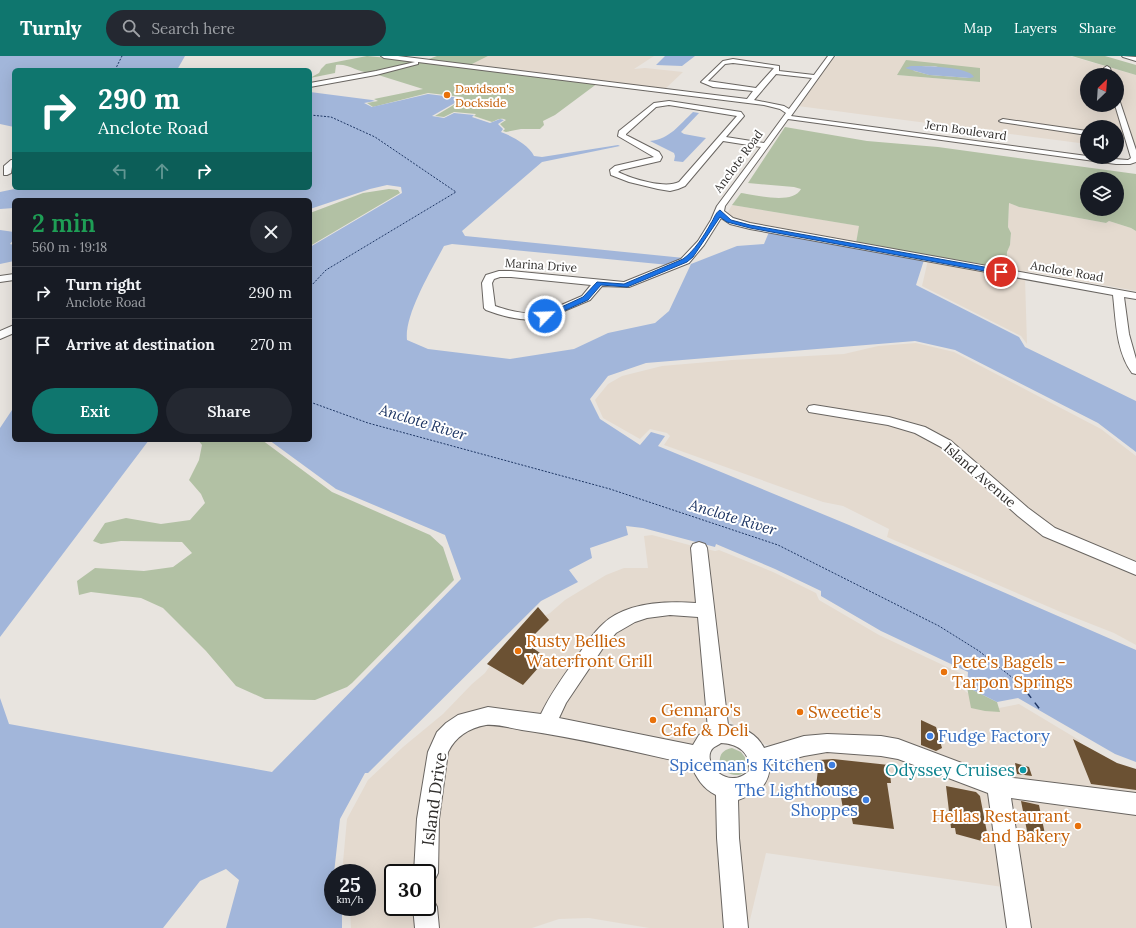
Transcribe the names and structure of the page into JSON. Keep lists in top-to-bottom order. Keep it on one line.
{"streets":{"street":["Jern Boulevard","Anclote Road","Marina Drive","Island Avenue","Island Drive"]},"crossings":[["Jern Boulevard","Anclote Road"],["Anclote Road","Marina Drive"]],"water":["Anclote River"],"places":["Davidson's Dockside","Rusty Bellies Waterfront Grill","Pete's Bagels - Tarpon Springs","Sweetie's","Gennaro's Cafe & Deli","Fudge Factory","Spiceman's Kitchen","Odyssey Cruises","The Lighthouse Shoppes","Hellas Restaurant and Bakery"],"north":"top right","page":{"header":"Turnly","search":"Search here","nav":["Map","Layers","Share"],"turn":["290 m","Anclote Road"],"heading":["2 min","560 m · 19:18"],"list":[{"name":"Turn right","note":"Anclote Road","value":"290 m"},{"name":"Arrive at destination","value":"270 m"}],"buttons":["Exit","Share"],"speed":"25 km/h","limit":"30"}}
